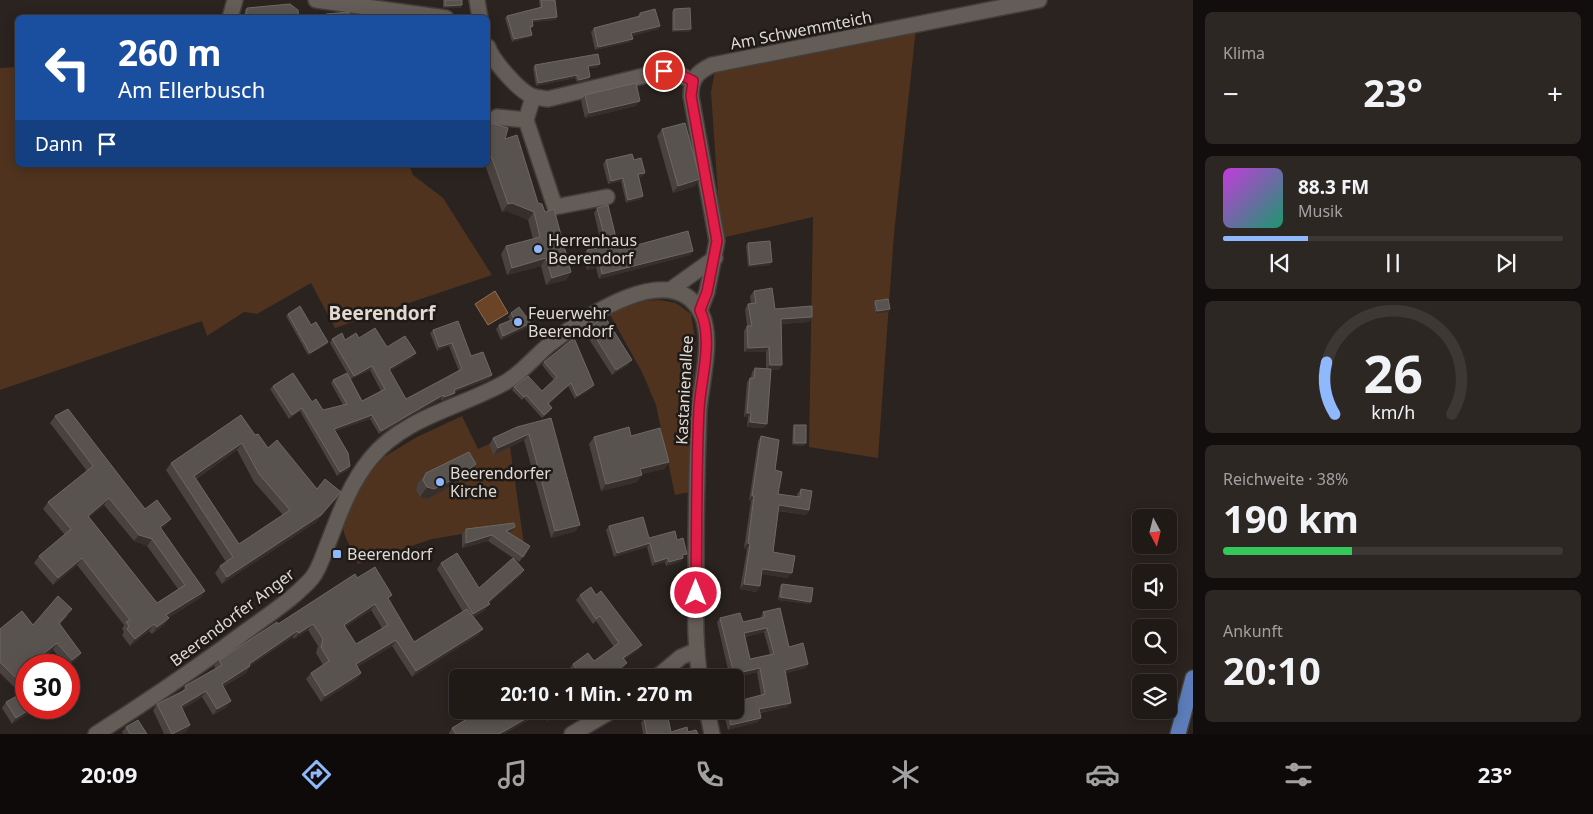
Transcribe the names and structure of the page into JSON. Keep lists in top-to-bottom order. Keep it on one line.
{"streets":{"street":["Am Schwemmteich","Kastanienallee","Beerendorfer Anger"]},"districts":["Beerendorf"],"places":{"other":["Herrenhaus Beerendorf","Feuerwehr Beerendorf","Beerendorfer Kirche"],"transit":["Beerendorf"]},"north":"bottom","page":{"tile":["Klima",["Reichweite · 38%","190 km"],["Ankunft","20:10"]],"turn":["260 m","Am Ellerbusch"],"heat":["−","23°","+"],"then":"Dann","song":["88.3 FM","Musik"],"limit":"30","trip":"20:10 · 1 Min. · 270 m","tabs":["20:09","23°"],"gauge":["26","km/h"]}}
